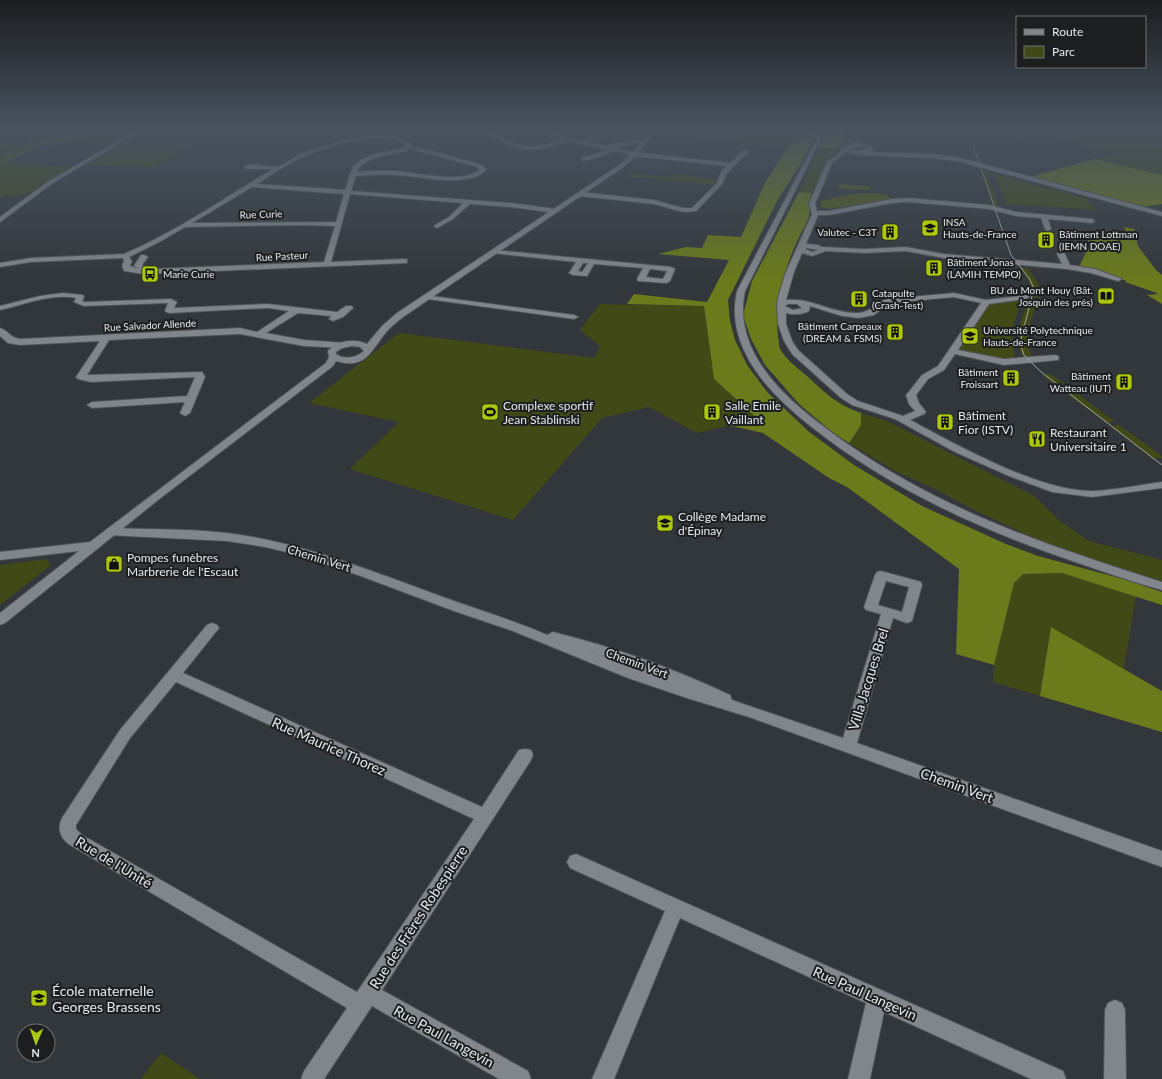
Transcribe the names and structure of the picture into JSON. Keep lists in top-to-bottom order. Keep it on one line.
{"streets":{"street":["Rue Curie","Rue Pasteur","Rue Salvador Allende","Chemin Vert","Villa Jacques Brel","Rue Maurice Thorez","Rue de l'Unité","Rue des Frères Robespierre","Rue Paul Langevin"]},"crossings":[["Chemin Vert","Villa Jacques Brel"],["Rue Maurice Thorez","Rue de l'Unité"],["Rue Maurice Thorez","Rue des Frères Robespierre"],["Rue de l'Unité","Rue des Frères Robespierre"],["Rue de l'Unité","Rue Paul Langevin"],["Rue des Frères Robespierre","Rue Paul Langevin"]],"places":{"school or university":["INSA Hauts-de-France","Université Polytechnique Hauts-de-France","Collège Madame d'Épinay","École maternelle Georges Brassens"],"building":["Valutec - C3T","Bâtiment Lottman (IEMN DOAE)","Bâtiment Jonas (LAMIH TEMPO)","Catapulte (Crash-Test)","Bâtiment Carpeaux (DREAM & FSMS)","Bâtiment Froissart","Bâtiment Watteau (IUT)","Salle Emile Vaillant","Bâtiment Fior (ISTV)"],"bus stop":["Marie Curie"],"library":["BU du Mont Houy (Bât. Josquin des prés)"],"sports":["Complexe sportif Jean Stablinski"],"restaurant":["Restaurant Universitaire 1"],"shop":["Pompes funèbres Marbrerie de l'Escaut"]},"legend":["Route","Parc"],"north":"bottom"}
